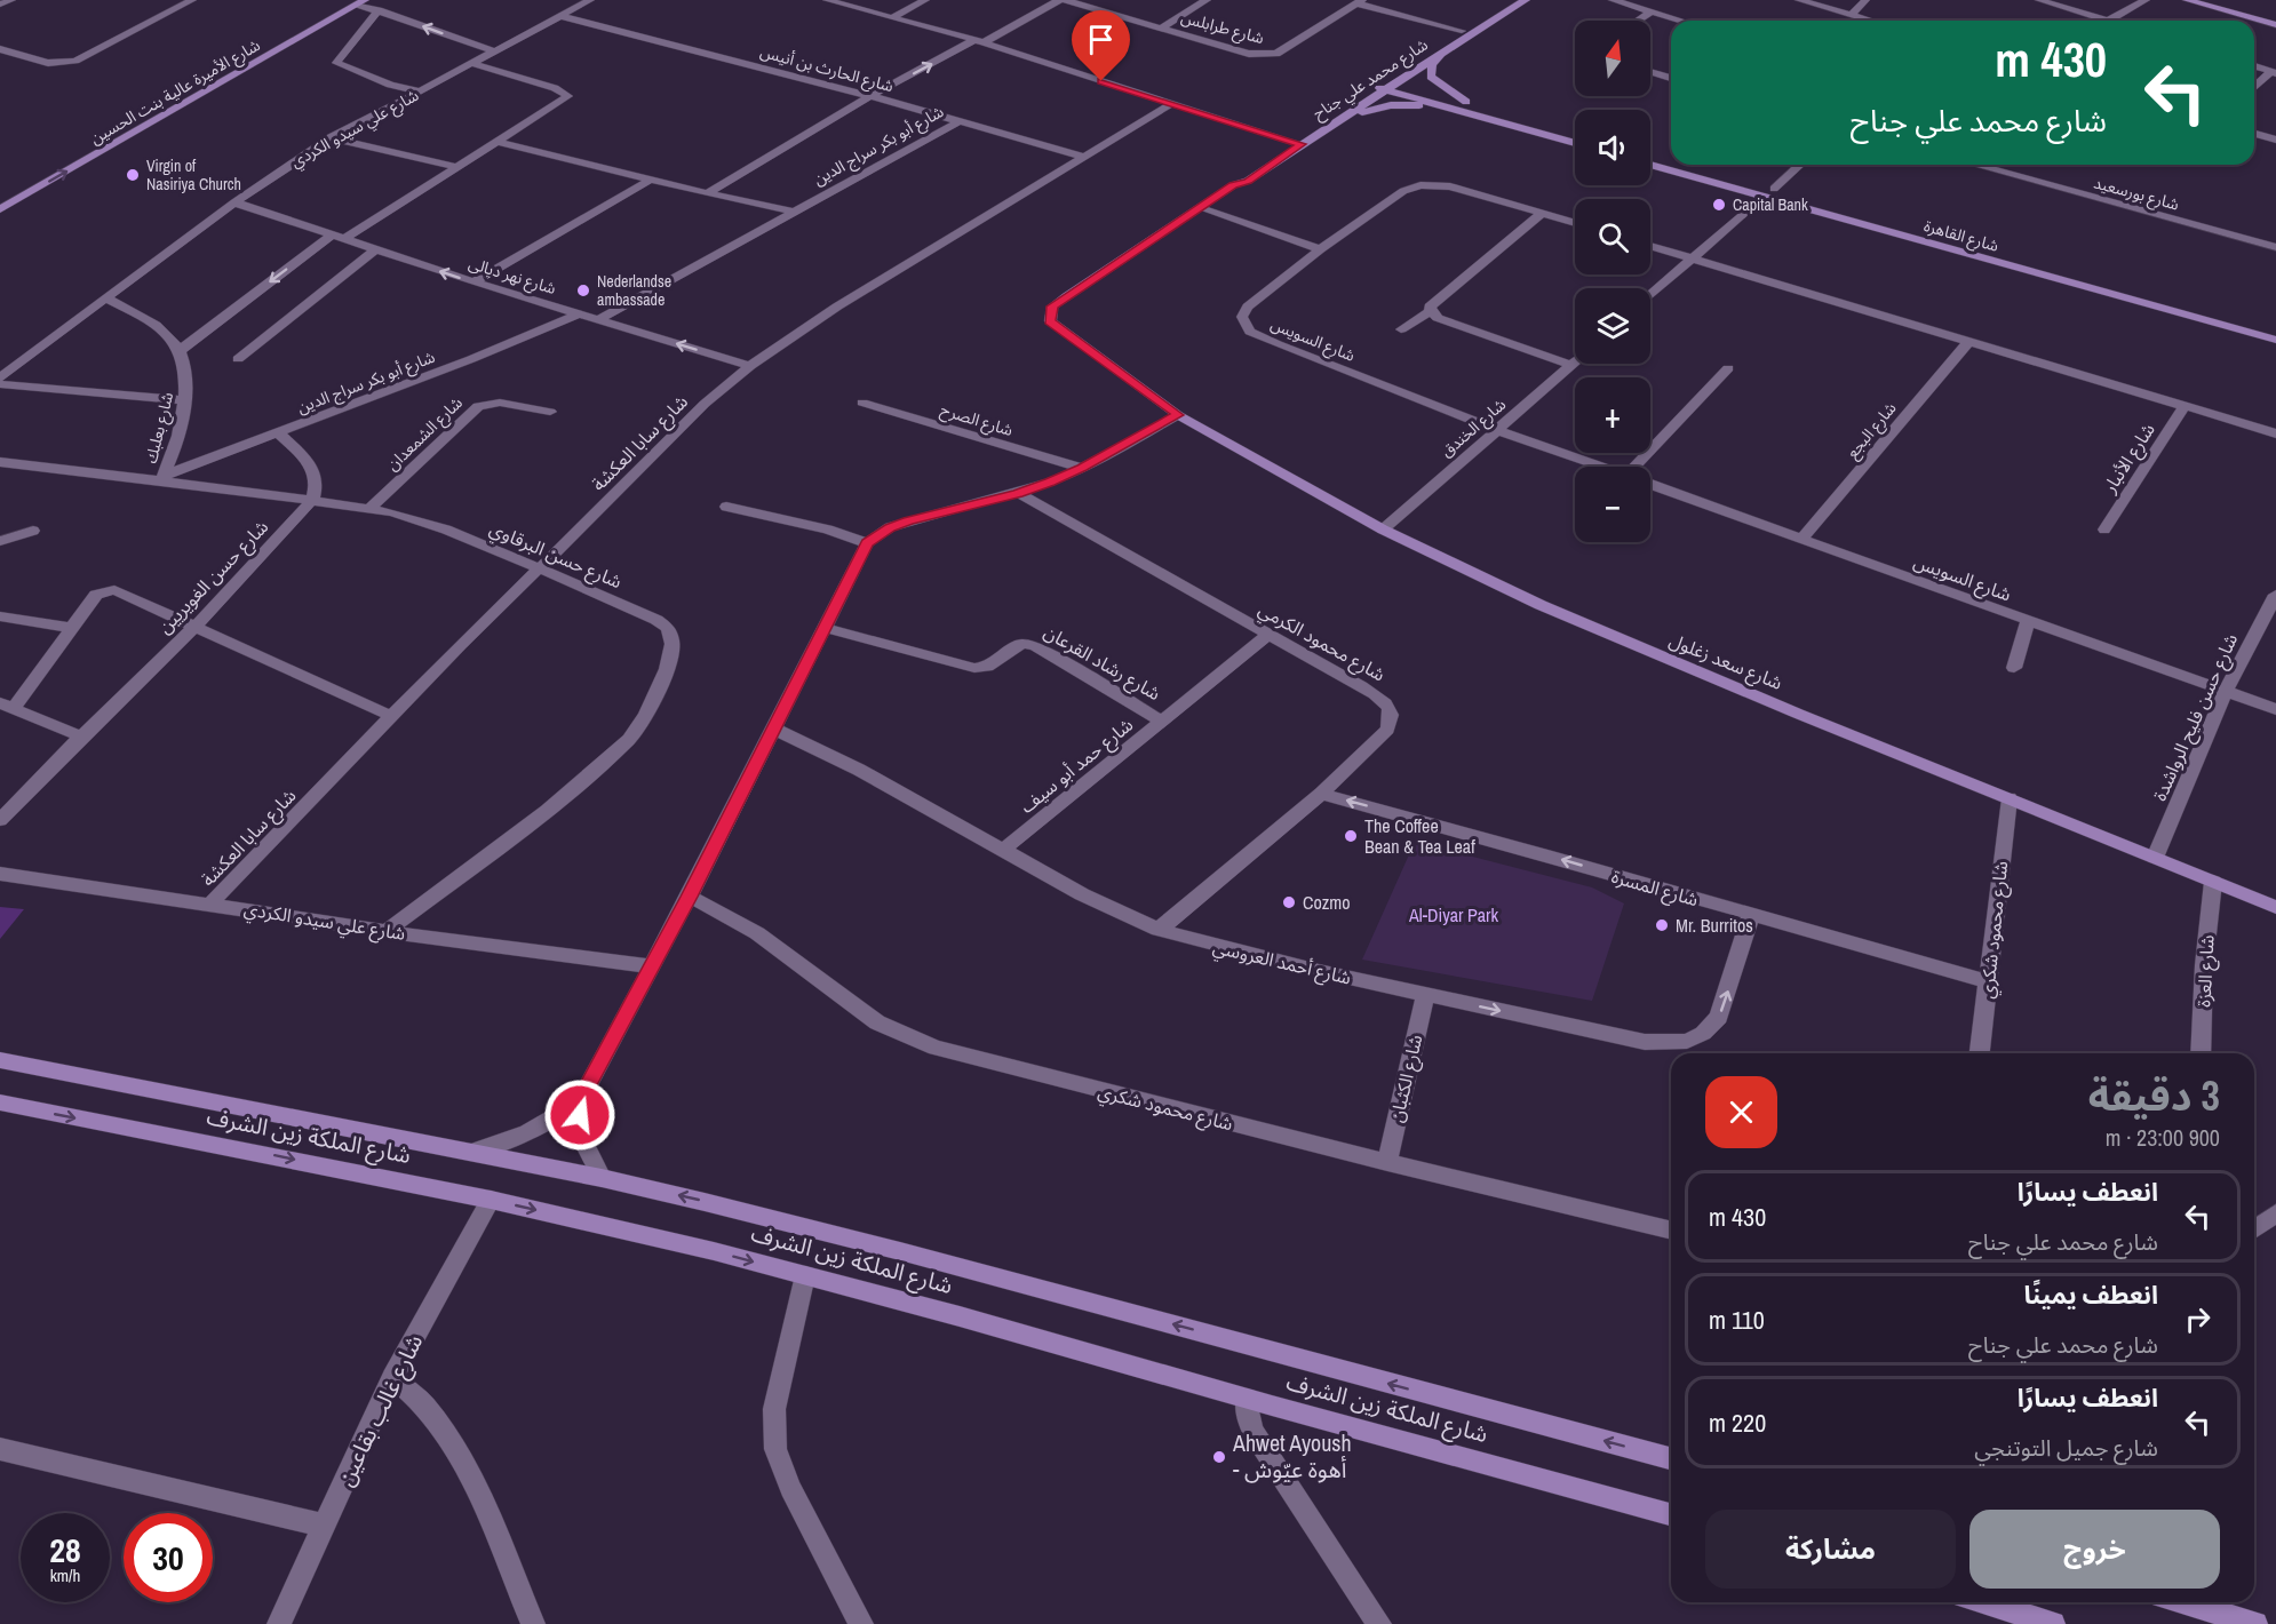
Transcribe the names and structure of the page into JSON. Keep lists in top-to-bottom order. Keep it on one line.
{"streets":{"main road":["شارع محمد علي جناح","شارع الأميرة عالية بنت الحسين","شارع القاهرة","شارع سعد زغلول","شارع الملكة زين الشرف"],"street":["شارع طرابلس","شارع الحارث بن أنيس","شارع علي سيدو الكردي","شارع أبو بكر سراج الدين","شارع بورسعيد","شارع نهر ديالى","شارع السويس","شارع الصرح","شارع بعلبك","شارع الخندق","شارع البجع","شارع الشمعدان","شارع سابا العكشة","شارع الأنبار","شارع حسن البرقاوي","شارع حسن الغويريين","شارع محمود الكرمي","شارع رشاد القرعان","شارع حسن فليح الرواشدة","شارع حمد أبو سيف","شارع المسرة","شارع محمود شكري","شارع أحمد العروسي","شارع العزة","شارع الكثبان","شارع غالب بقاعين"]},"crossings":[["شارع الحارث بن أنيس","شارع علي سيدو الكردي"],["شارع الحارث بن أنيس","شارع أبو بكر سراج الدين"],["شارع الحارث بن أنيس","شارع سابا العكشة"],["شارع محمد علي جناح","شارع سعد زغلول"],["شارع علي سيدو الكردي","شارع نهر ديالى"],["شارع علي سيدو الكردي","شارع سابا العكشة"],["شارع علي سيدو الكردي","شارع حسن البرقاوي"],["شارع أبو بكر سراج الدين","شارع نهر ديالى"],["شارع أبو بكر سراج الدين","شارع بعلبك"],["شارع أبو بكر سراج الدين","شارع حسن البرقاوي"],["شارع نهر ديالى","شارع سابا العكشة"],["شارع السويس","شارع الخندق"],["شارع السويس","شارع البجع"],["شارع السويس","شارع حسن فليح الرواشدة"],["شارع بعلبك","شارع حسن البرقاوي"],["شارع الخندق","شارع سعد زغلول"],["شارع الشمعدان","شارع حسن البرقاوي"],["شارع سابا العكشة","شارع حسن البرقاوي"],["شارع حسن البرقاوي","شارع حسن الغويريين"],["شارع محمود الكرمي","شارع حمد أبو سيف"],["شارع محمود الكرمي","شارع المسرة"],["شارع محمود الكرمي","شارع أحمد العروسي"],["شارع سعد زغلول","شارع حسن فليح الرواشدة"],["شارع سعد زغلول","شارع محمود شكري"],["شارع سعد زغلول","شارع العزة"],["شارع رشاد القرعان","شارع حمد أبو سيف"],["شارع حمد أبو سيف","شارع أحمد العروسي"],["شارع المسرة","شارع محمود شكري"],["شارع المسرة","شارع أحمد العروسي"],["شارع محمود شكري","شارع الكثبان"],["شارع أحمد العروسي","شارع الكثبان"],["شارع الملكة زين الشرف","شارع غالب بقاعين"]],"one_way":["شارع المسرة"],"parks":["Al-Diyar Park"],"places":["Virgin of Nasiriya Church","Capital Bank","Nederlandse ambassade","The Coffee Bean & Tea Leaf","Cozmo","Mr. Burritos","Ahwet Ayoush - أهوة عيّوش"],"north":"top","page":{"map_buttons":["+","−"],"turn":["430 m","شارع محمد علي جناح"],"heading":["3 دقيقة","900 m · 23:00"],"list":[{"name":"انعطف يسارًا","note":"شارع محمد علي جناح","value":"430 m"},{"name":"انعطف يمينًا","note":"شارع محمد علي جناح","value":"110 m"},{"name":"انعطف يسارًا","note":"شارع جميل التوتنجي","value":"220 m"}],"buttons":["خروج","مشاركة"],"speed":"28 km/h","limit":"30"}}
